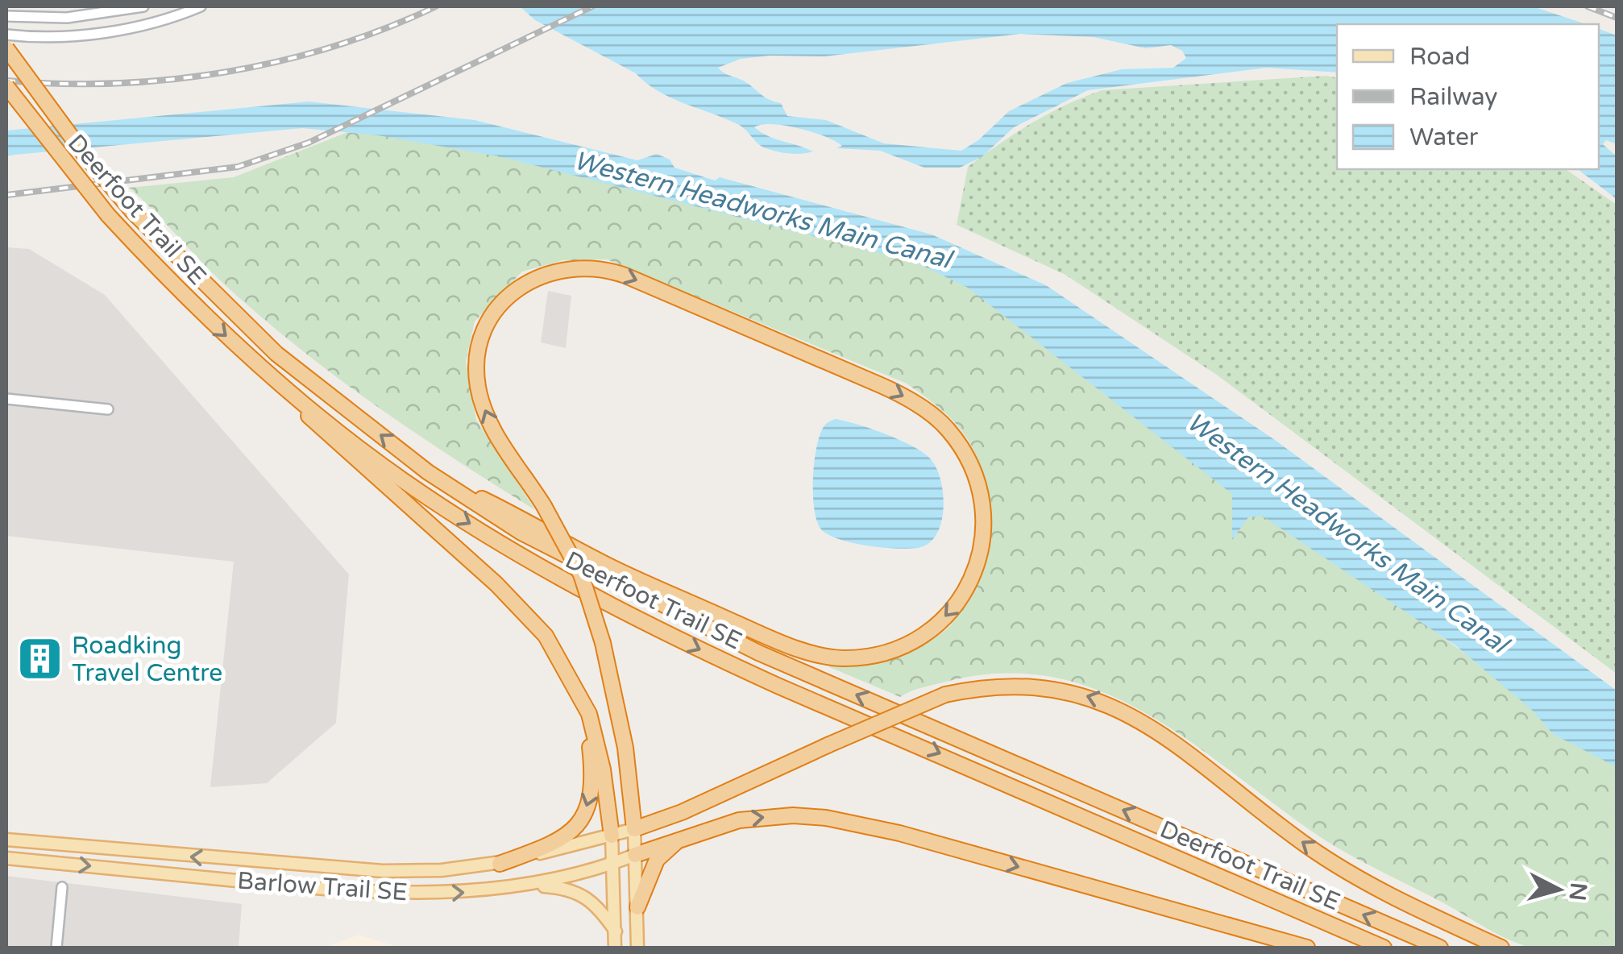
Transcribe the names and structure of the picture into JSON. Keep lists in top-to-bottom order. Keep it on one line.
{"streets":{"highway":["Deerfoot Trail SE"],"main road":["Barlow Trail SE"]},"water":["Western Headworks Main Canal"],"places":{"building":["Roadking Travel Centre"]},"legend":["Road","Railway","Water"],"north":"right"}
